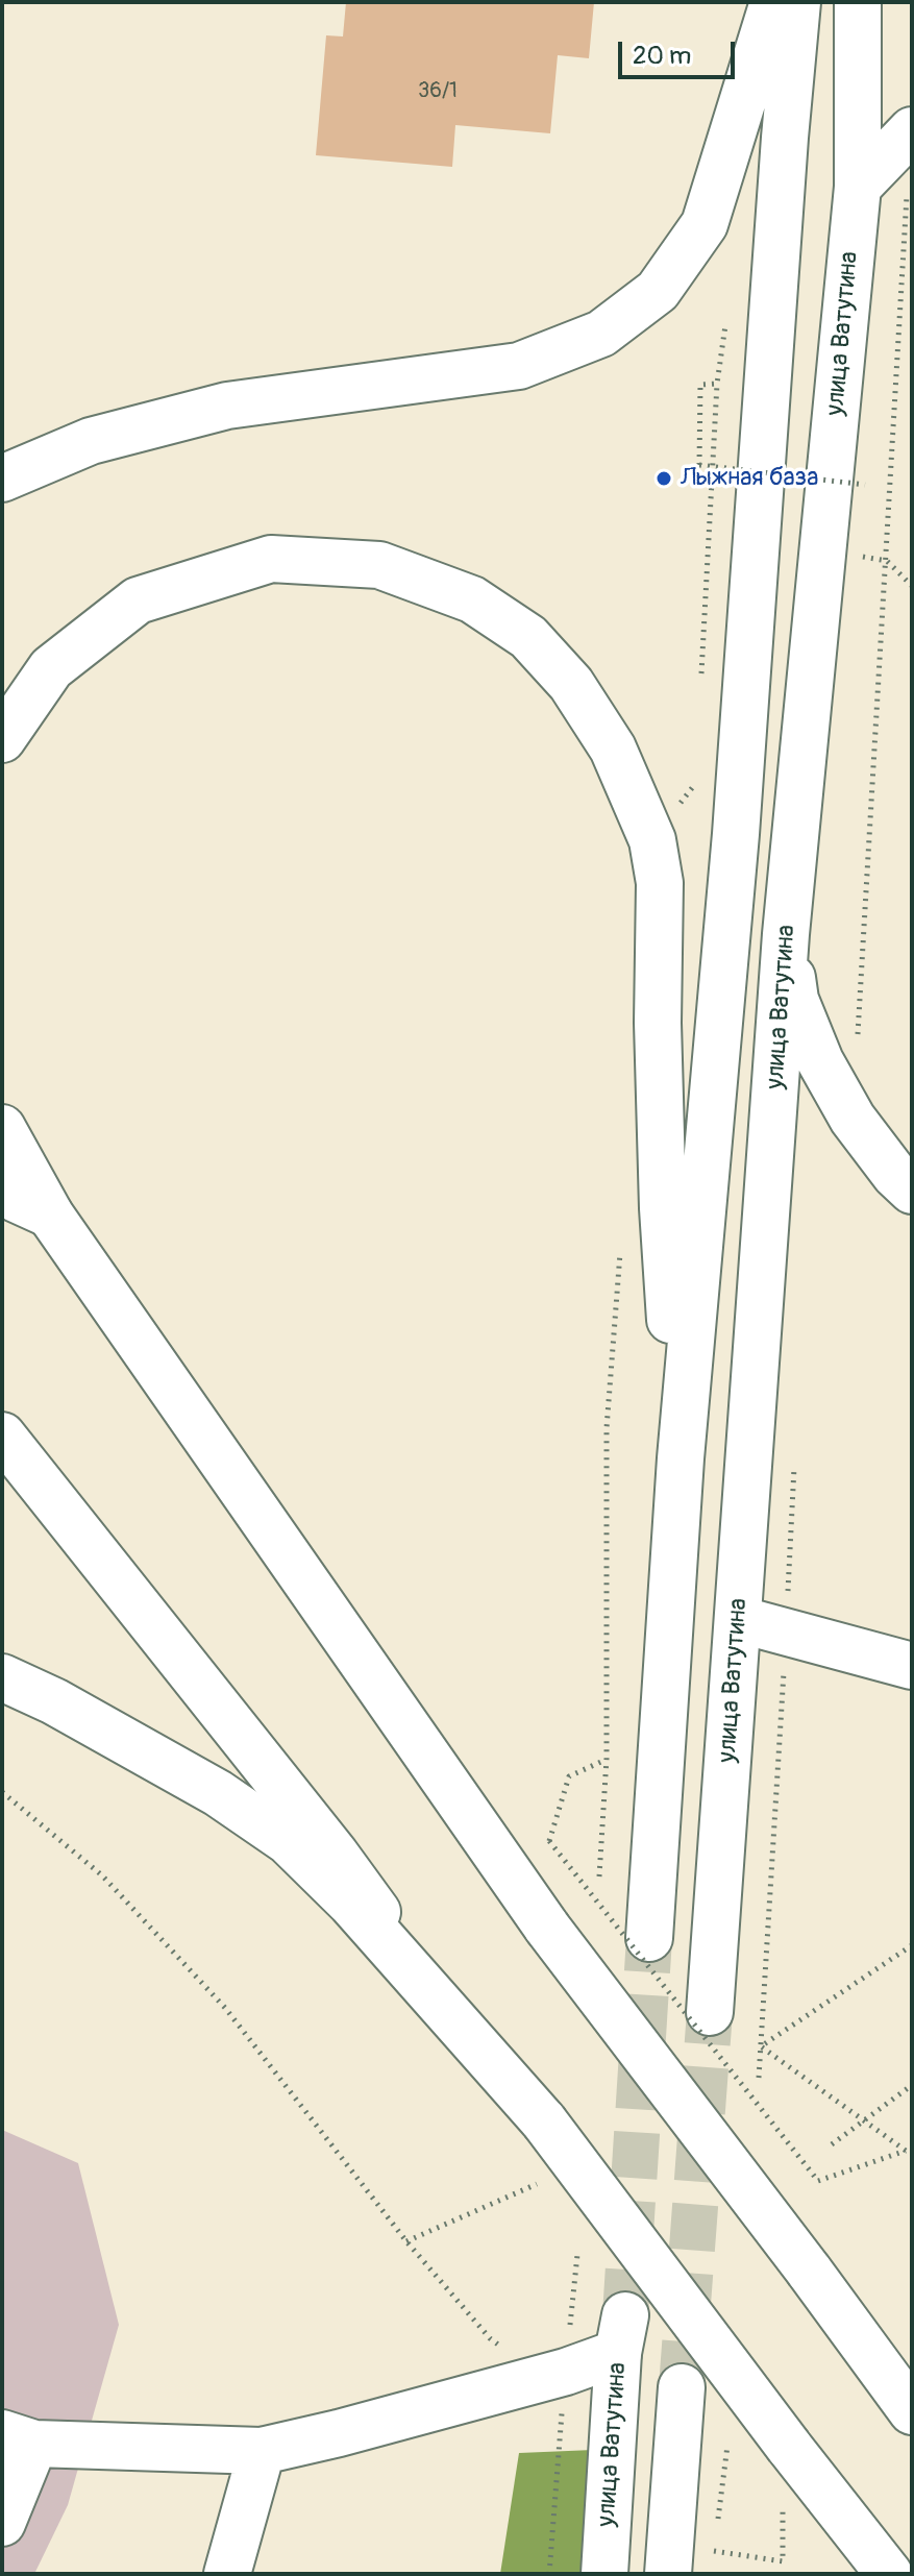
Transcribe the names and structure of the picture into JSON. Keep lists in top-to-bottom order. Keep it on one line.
{"streets":{"main road":["улица Ватутина"]},"places":["Лыжная база"],"house_numbers":["36/1"],"scale_bar":"20 m"}
